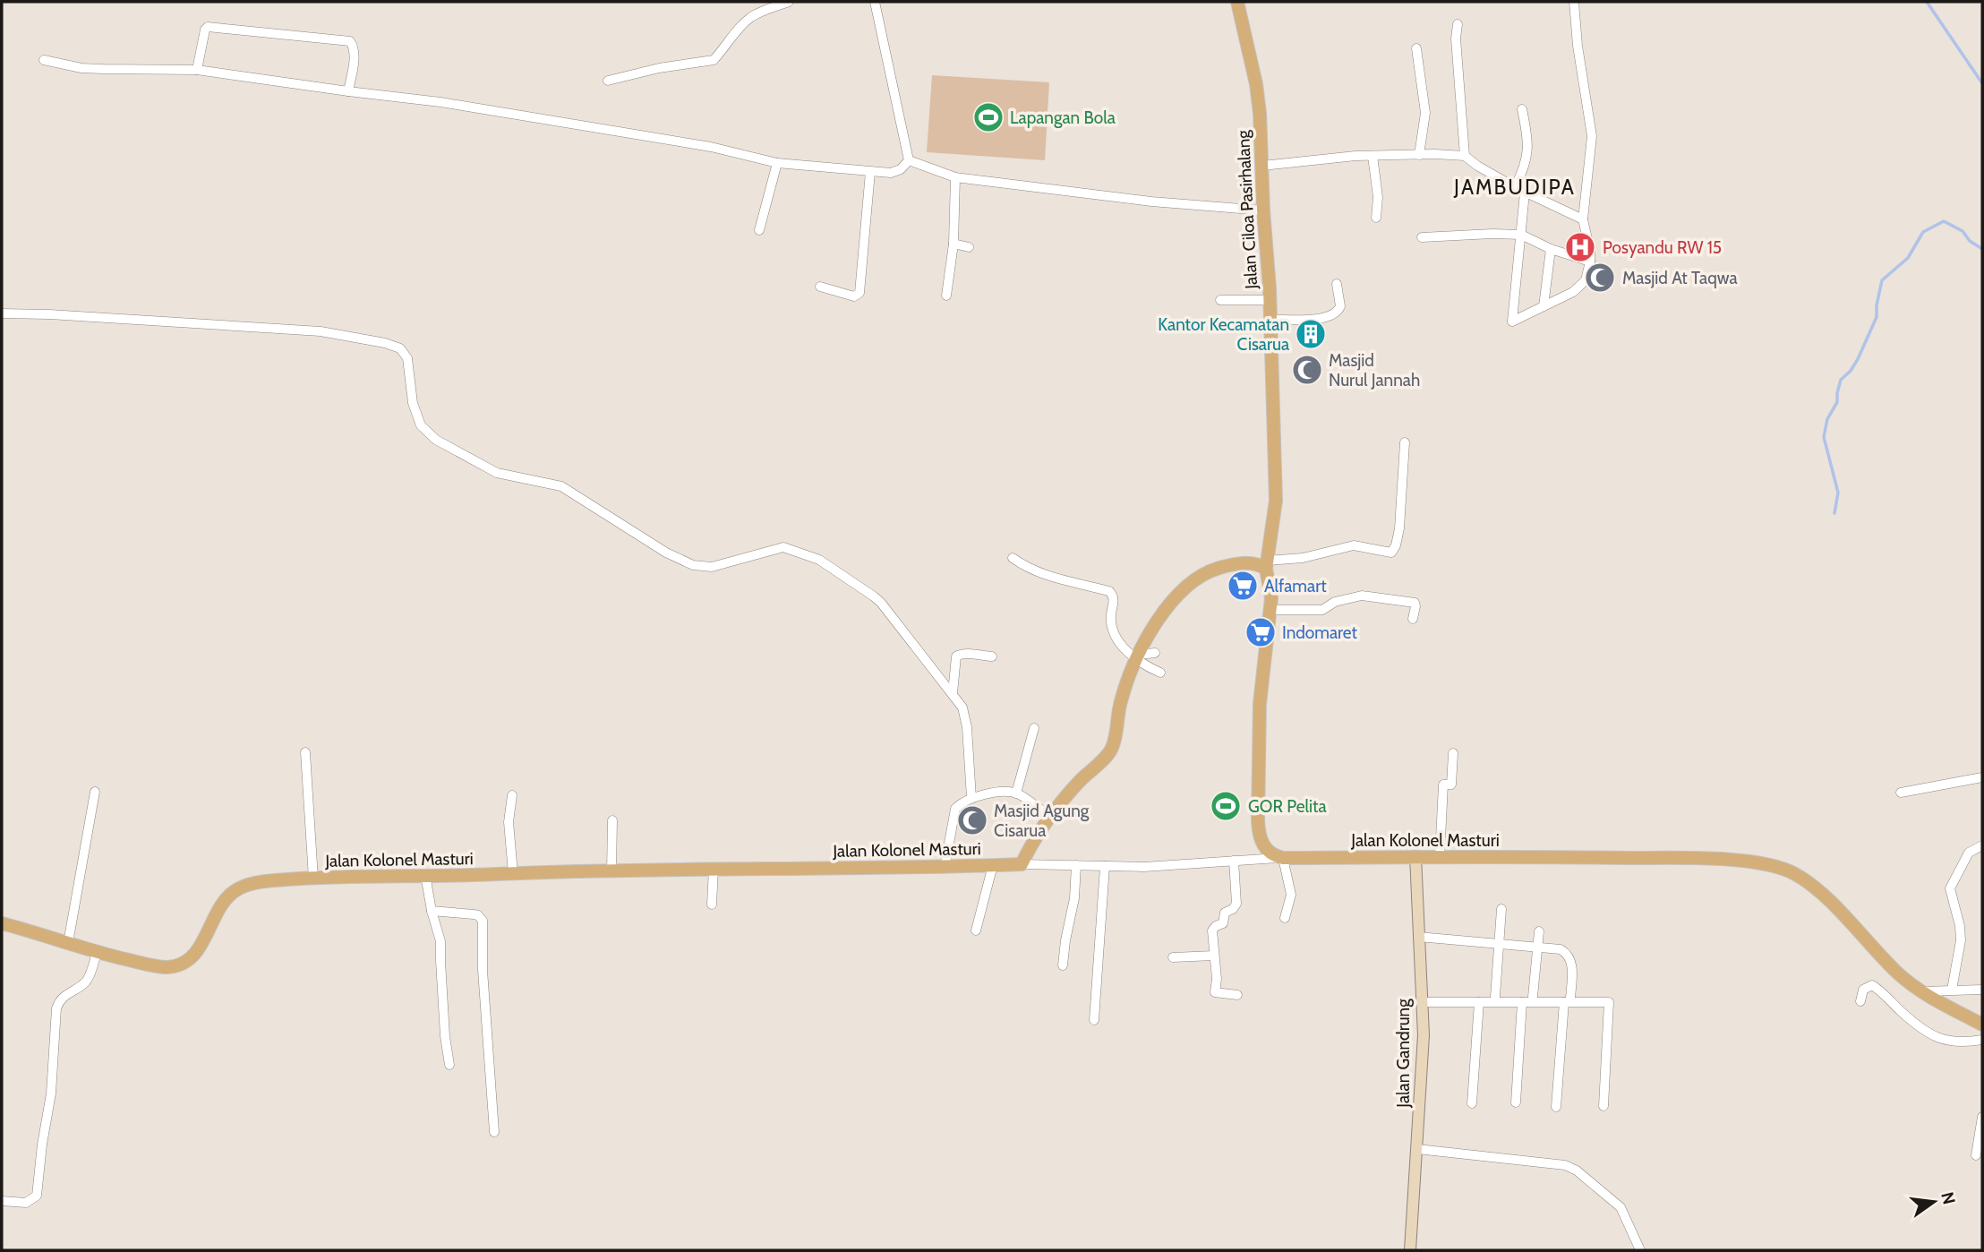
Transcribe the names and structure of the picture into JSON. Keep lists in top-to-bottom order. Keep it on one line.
{"streets":{"main road":["Jalan Ciloa Pasirhalang","Jalan Kolonel Masturi"],"street":["Jalan Gandrung"]},"crossings":[["Jalan Kolonel Masturi","Jalan Gandrung"]],"districts":["JAMBUDIPA"],"places":{"sports":["Lapangan Bola","GOR Pelita"],"hospital":["Posyandu RW 15"],"mosque":["Masjid At Taqwa","Masjid Nurul Jannah","Masjid Agung Cisarua"],"building":["Kantor Kecamatan Cisarua"],"supermarket":["Alfamart","Indomaret"]},"north":"right"}
